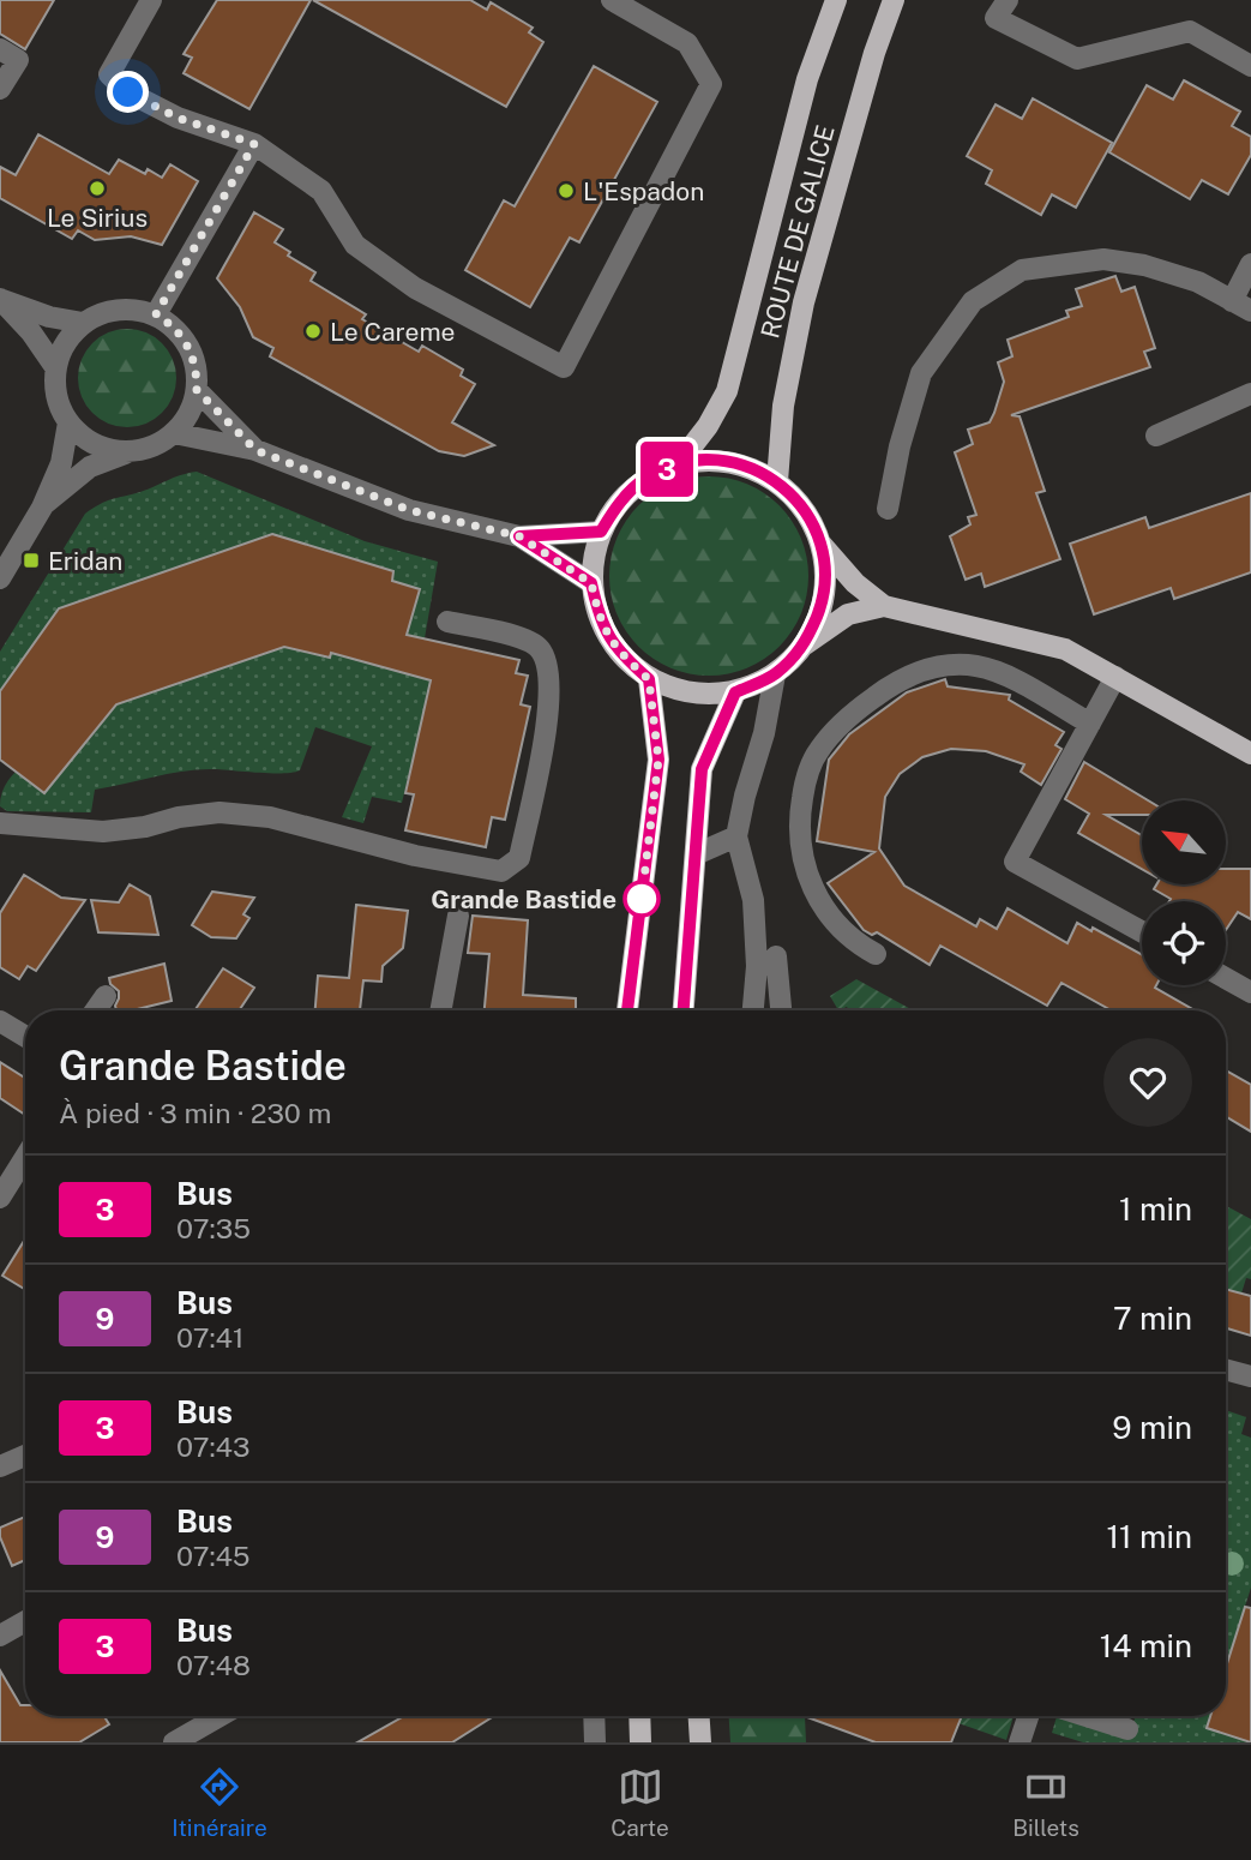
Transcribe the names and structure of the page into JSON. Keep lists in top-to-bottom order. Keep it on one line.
{"streets":{"main road":["ROUTE DE GALICE"]},"places":{"other":["Le Sirius","L'Espadon","Le Careme","Grande Bastide"],"transit":["Eridan"]},"lines":["bus line 3"],"north":"top left","page":{"on_map":"3","heading":["Grande Bastide","À pied · 3 min · 230 m"],"list":[{"mark":"3","name":"Bus","note":"07:35","value":"1 min"},{"mark":"9","name":"Bus","note":"07:41","value":"7 min"},{"mark":"3","name":"Bus","note":"07:43","value":"9 min"},{"mark":"9","name":"Bus","note":"07:45","value":"11 min"},{"mark":"3","name":"Bus","note":"07:48","value":"14 min"}],"tabs":["Itinéraire","Carte","Billets"]}}
